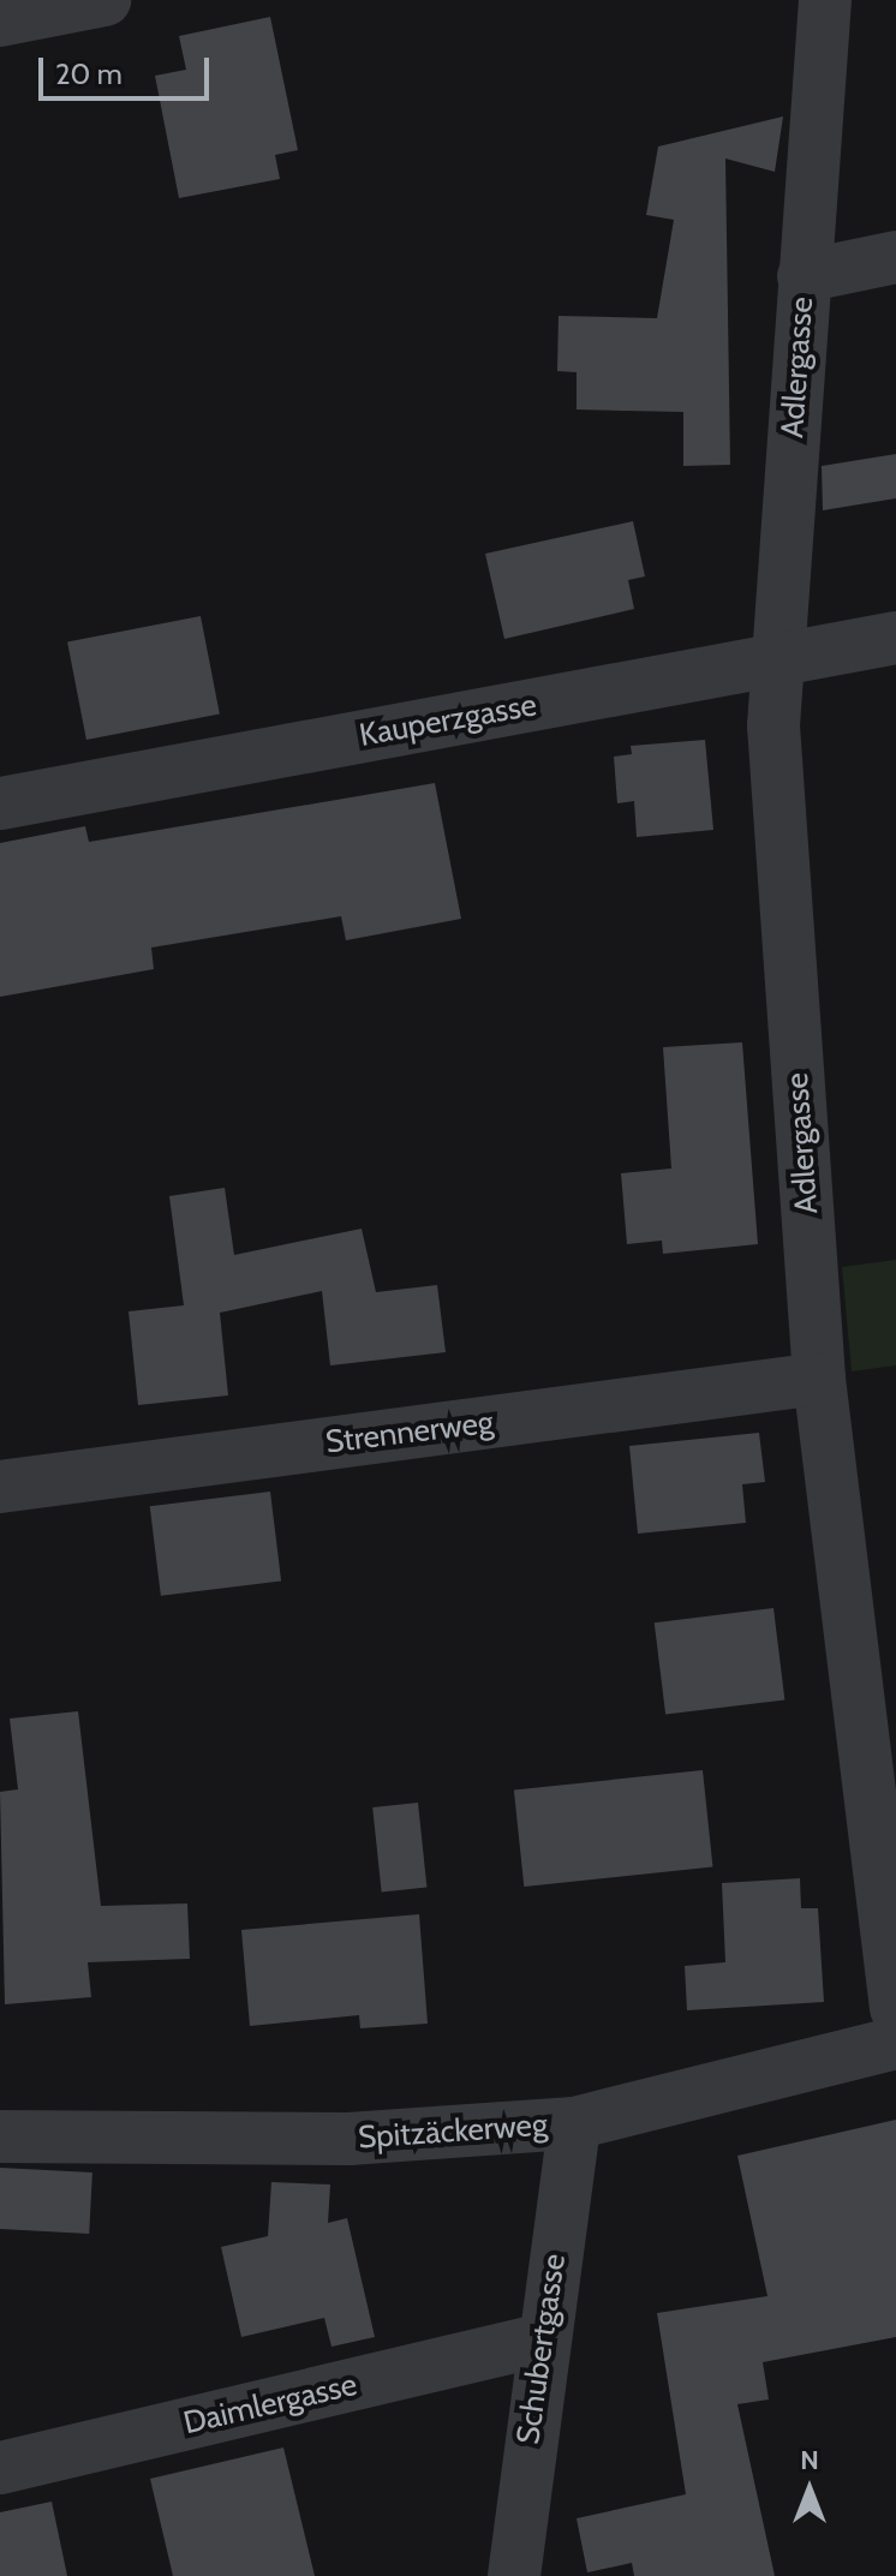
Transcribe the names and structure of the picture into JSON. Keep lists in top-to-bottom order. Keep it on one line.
{"streets":{"street":["Adlergasse","Kauperzgasse","Strennerweg","Spitzäckerweg","Schubertgasse","Daimlergasse"]},"crossings":[["Adlergasse","Kauperzgasse"],["Adlergasse","Strennerweg"],["Spitzäckerweg","Schubertgasse"],["Schubertgasse","Daimlergasse"]],"scale_bar":"20 m","north":"top"}
